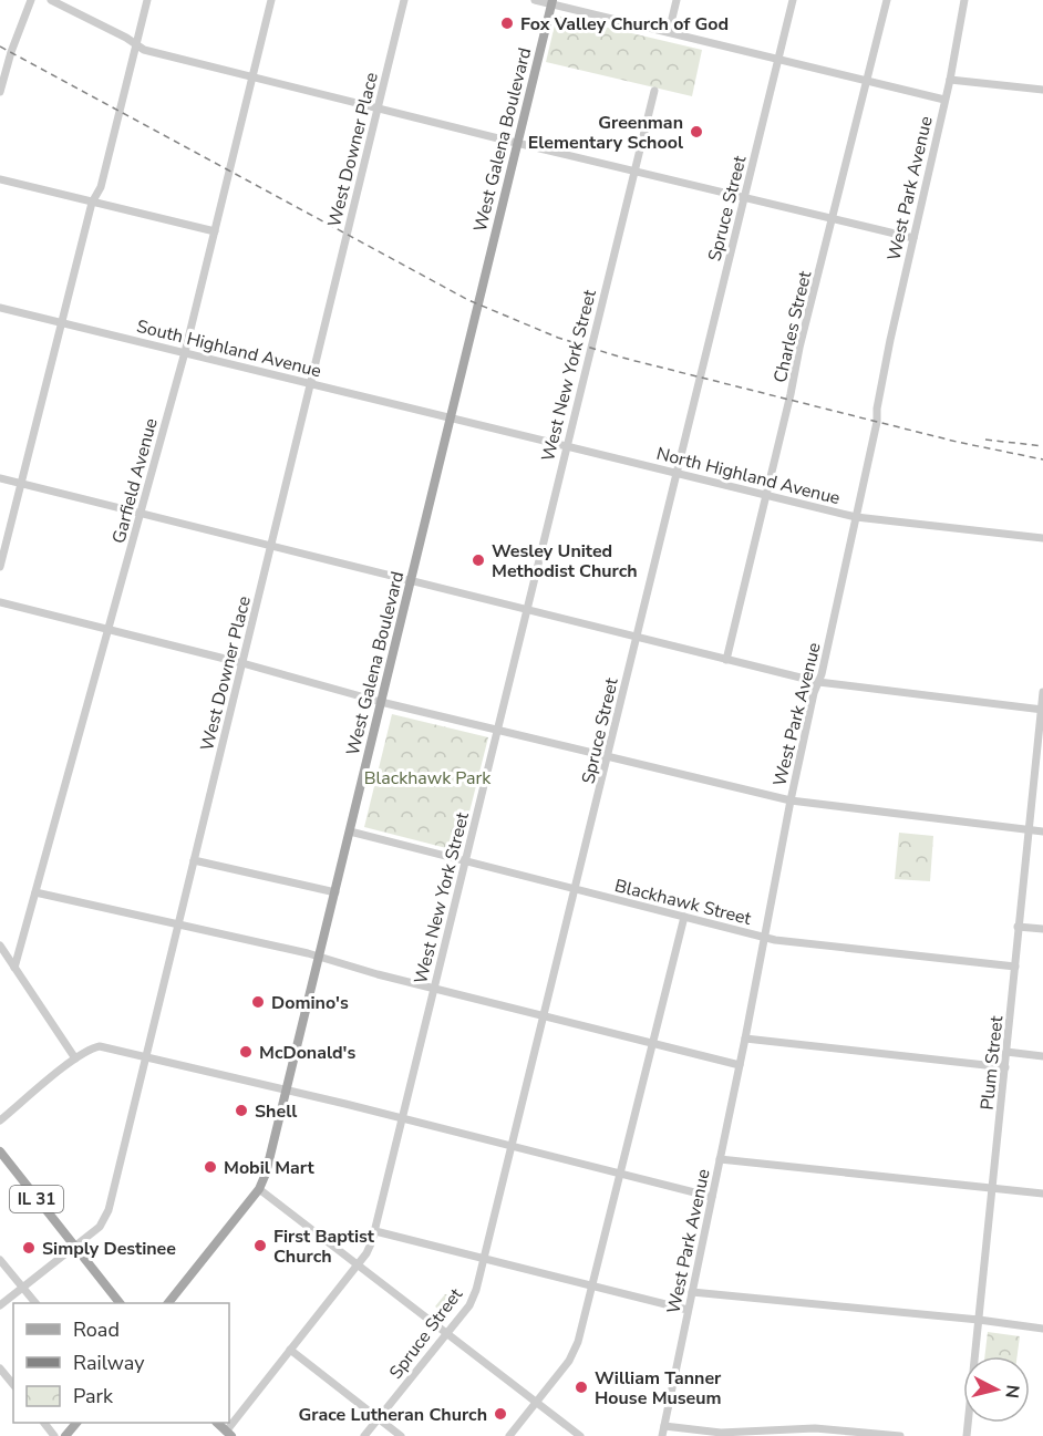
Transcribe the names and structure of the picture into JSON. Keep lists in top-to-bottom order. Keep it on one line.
{"streets":{"main road":["West Galena Boulevard","IL 31"],"street":["West Downer Place","West Park Avenue","Spruce Street","Charles Street","South Highland Avenue","West New York Street","North Highland Avenue","Garfield Avenue","Blackhawk Street","Plum Street"]},"crossings":[["West Galena Boulevard","South Highland Avenue"],["West Galena Boulevard","North Highland Avenue"],["West Galena Boulevard","Blackhawk Street"],["West Downer Place","South Highland Avenue"],["West Downer Place","IL 31"],["West Park Avenue","North Highland Avenue"],["West Park Avenue","Blackhawk Street"],["Spruce Street","North Highland Avenue"],["Spruce Street","Blackhawk Street"],["Charles Street","North Highland Avenue"],["South Highland Avenue","North Highland Avenue"],["South Highland Avenue","Garfield Avenue"],["West New York Street","North Highland Avenue"],["West New York Street","Blackhawk Street"],["Blackhawk Street","Plum Street"]],"parks":["Blackhawk Park"],"places":["Fox Valley Church of God","Greenman Elementary School","Wesley United Methodist Church","Domino's","McDonald's","Shell","Mobil Mart","First Baptist Church","Simply Destinee","William Tanner House Museum","Grace Lutheran Church"],"legend":["Road","Railway","Park"],"north":"right"}
